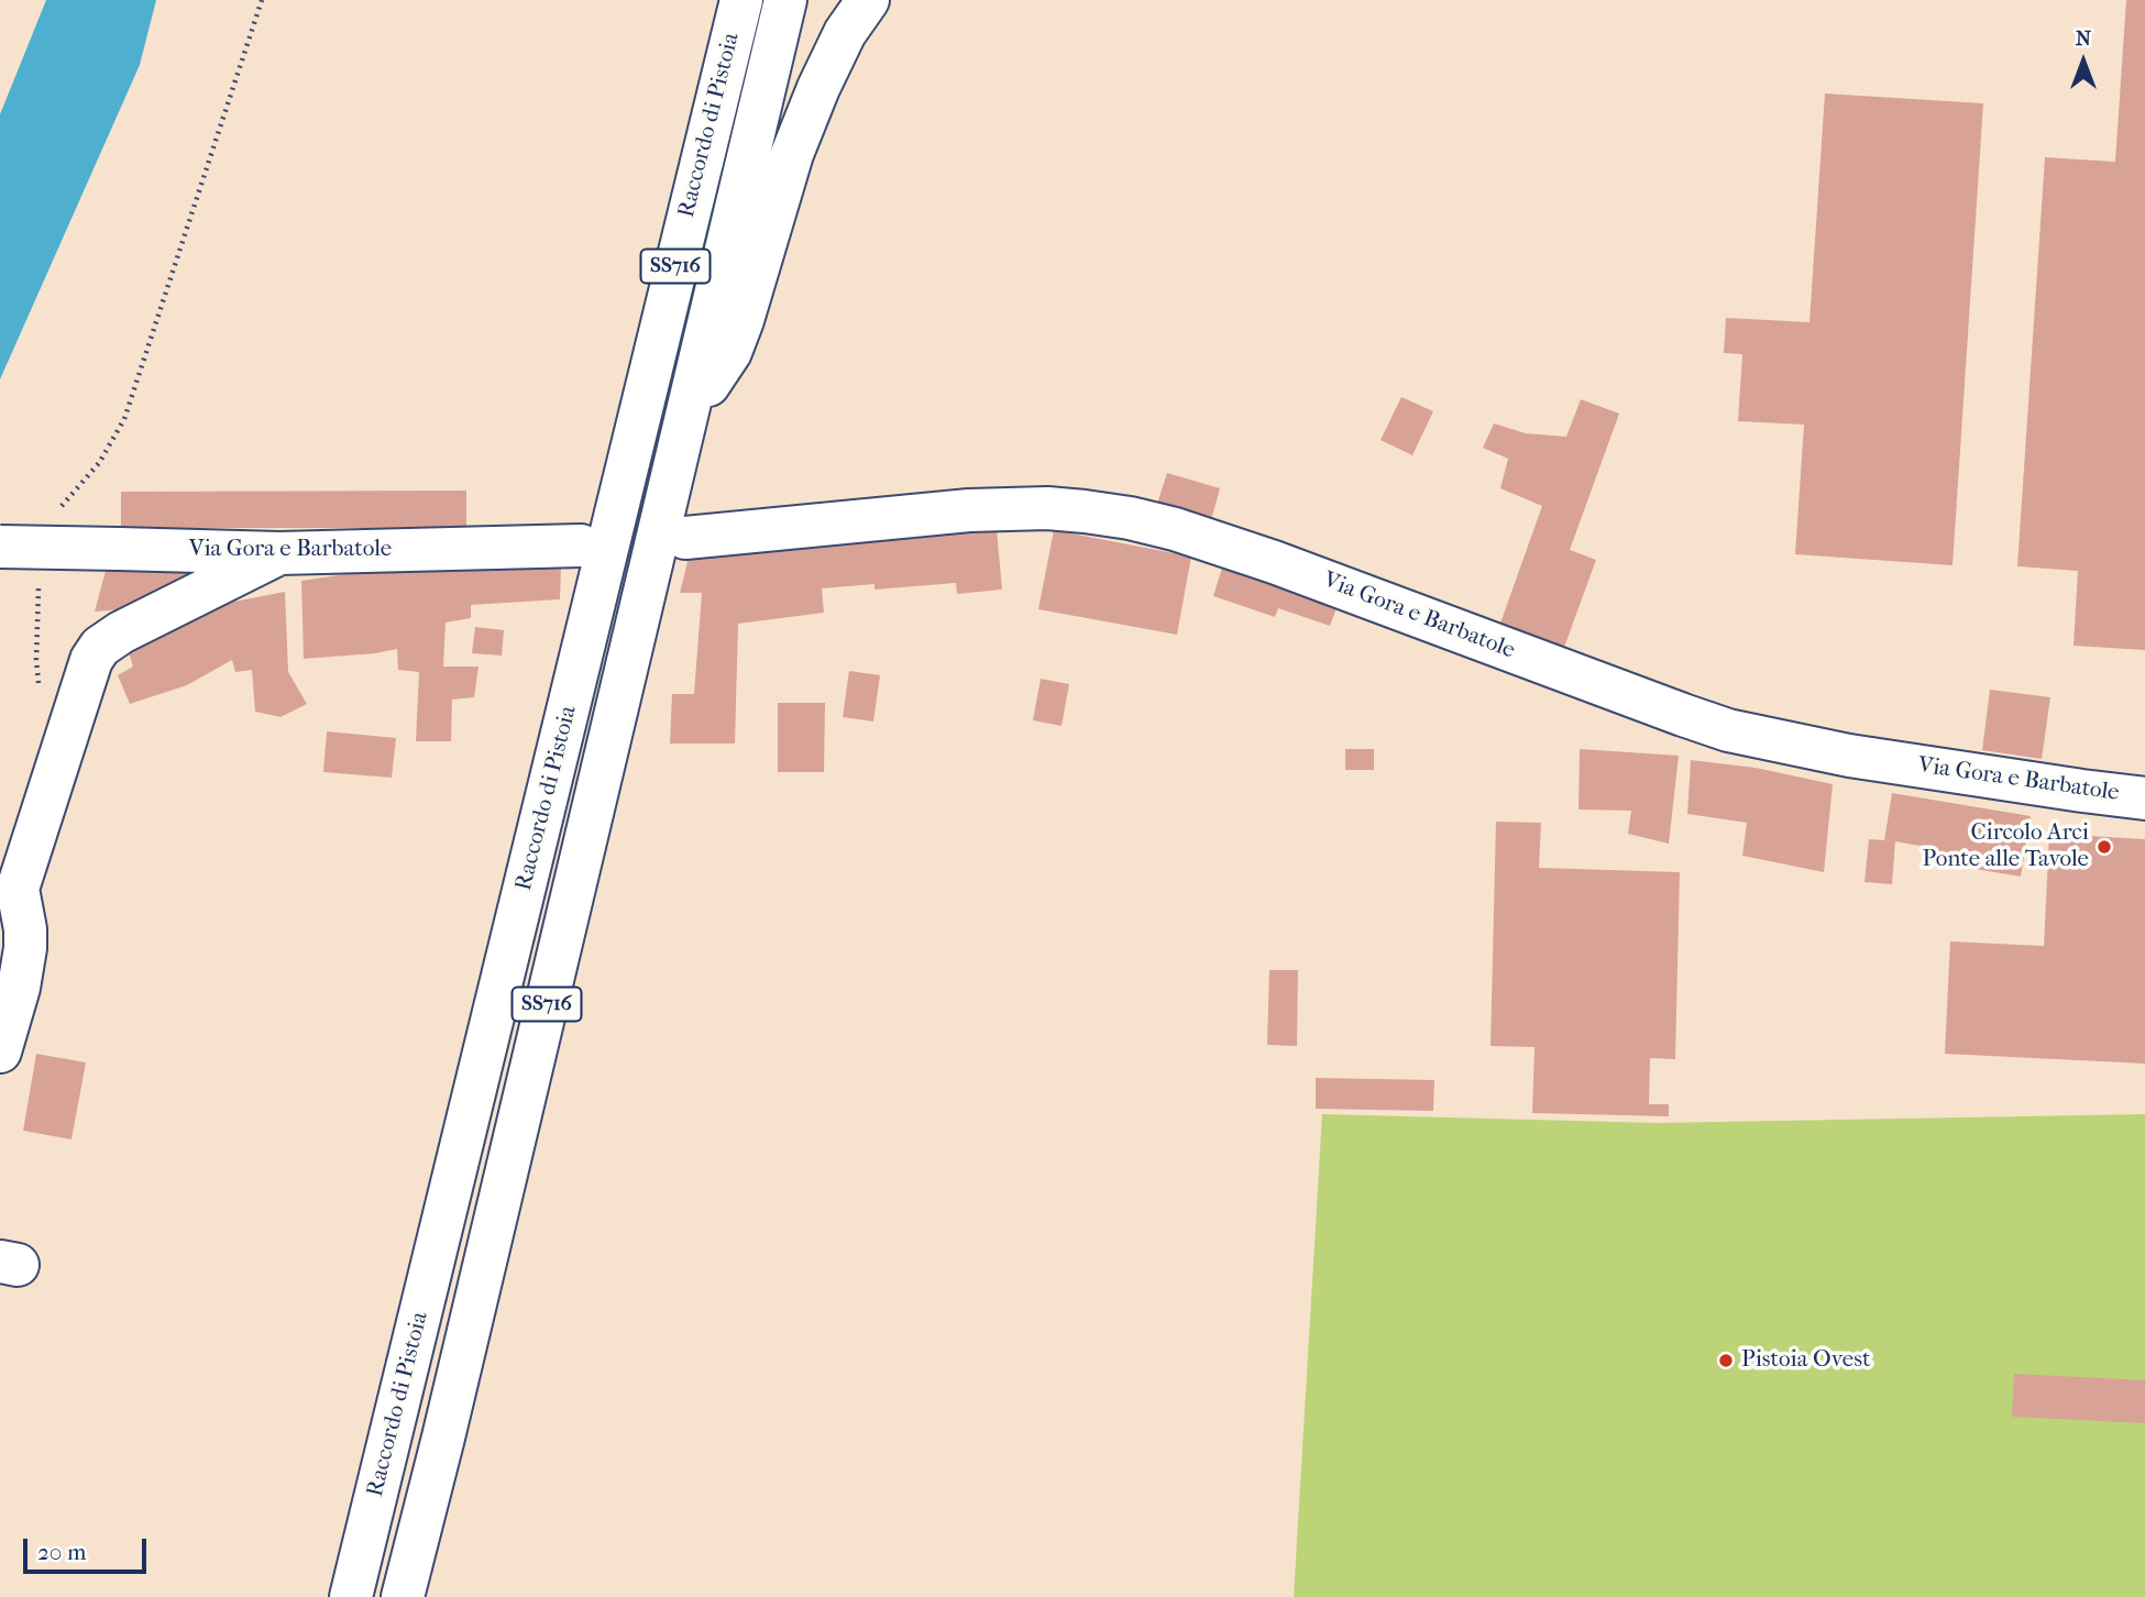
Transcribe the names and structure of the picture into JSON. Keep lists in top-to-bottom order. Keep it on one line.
{"streets":{"main road":["Raccordo di Pistoia","SS716","Via Gora e Barbatole"]},"places":["Circolo Arci Ponte alle Tavole","Pistoia Ovest"],"scale_bar":"20 m","north":"top"}
